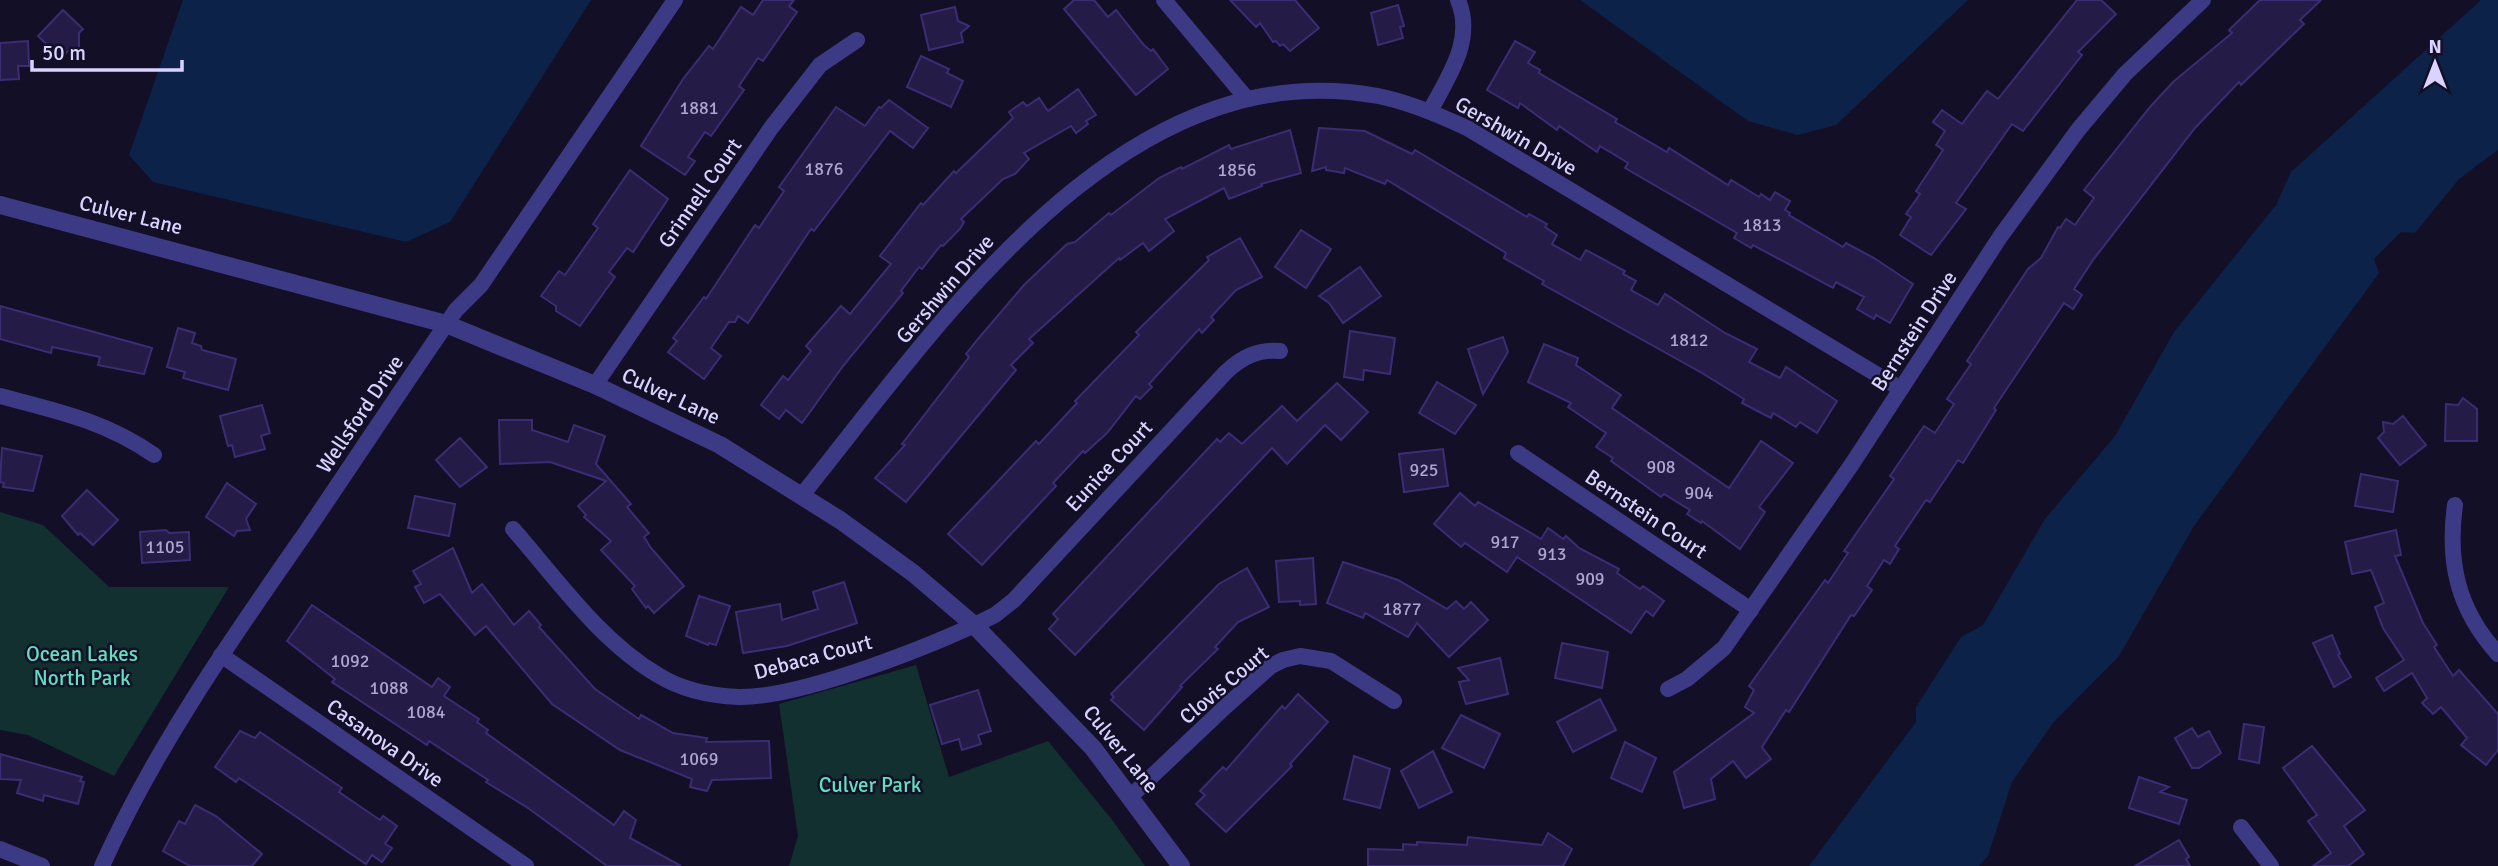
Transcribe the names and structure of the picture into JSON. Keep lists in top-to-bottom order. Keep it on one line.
{"streets":{"street":["Gershwin Drive","Grinnell Court","Culver Lane","Bernstein Drive","Wellsford Drive","Eunice Court","Bernstein Court","Debaca Court","Clovis Court","Casanova Drive"]},"crossings":[["Gershwin Drive","Culver Lane"],["Gershwin Drive","Bernstein Drive"],["Grinnell Court","Culver Lane"],["Culver Lane","Wellsford Drive"],["Culver Lane","Eunice Court"],["Culver Lane","Debaca Court"],["Culver Lane","Clovis Court"],["Bernstein Drive","Bernstein Court"],["Wellsford Drive","Casanova Drive"],["Eunice Court","Debaca Court"]],"parks":["Ocean Lakes North Park","Culver Park"],"house_numbers":["1881","1876","1856","1813","1812","908","925","904","917","1105","913","909","1877","1092","1088","1084","1069"],"scale_bar":"50 m","north":"top"}
